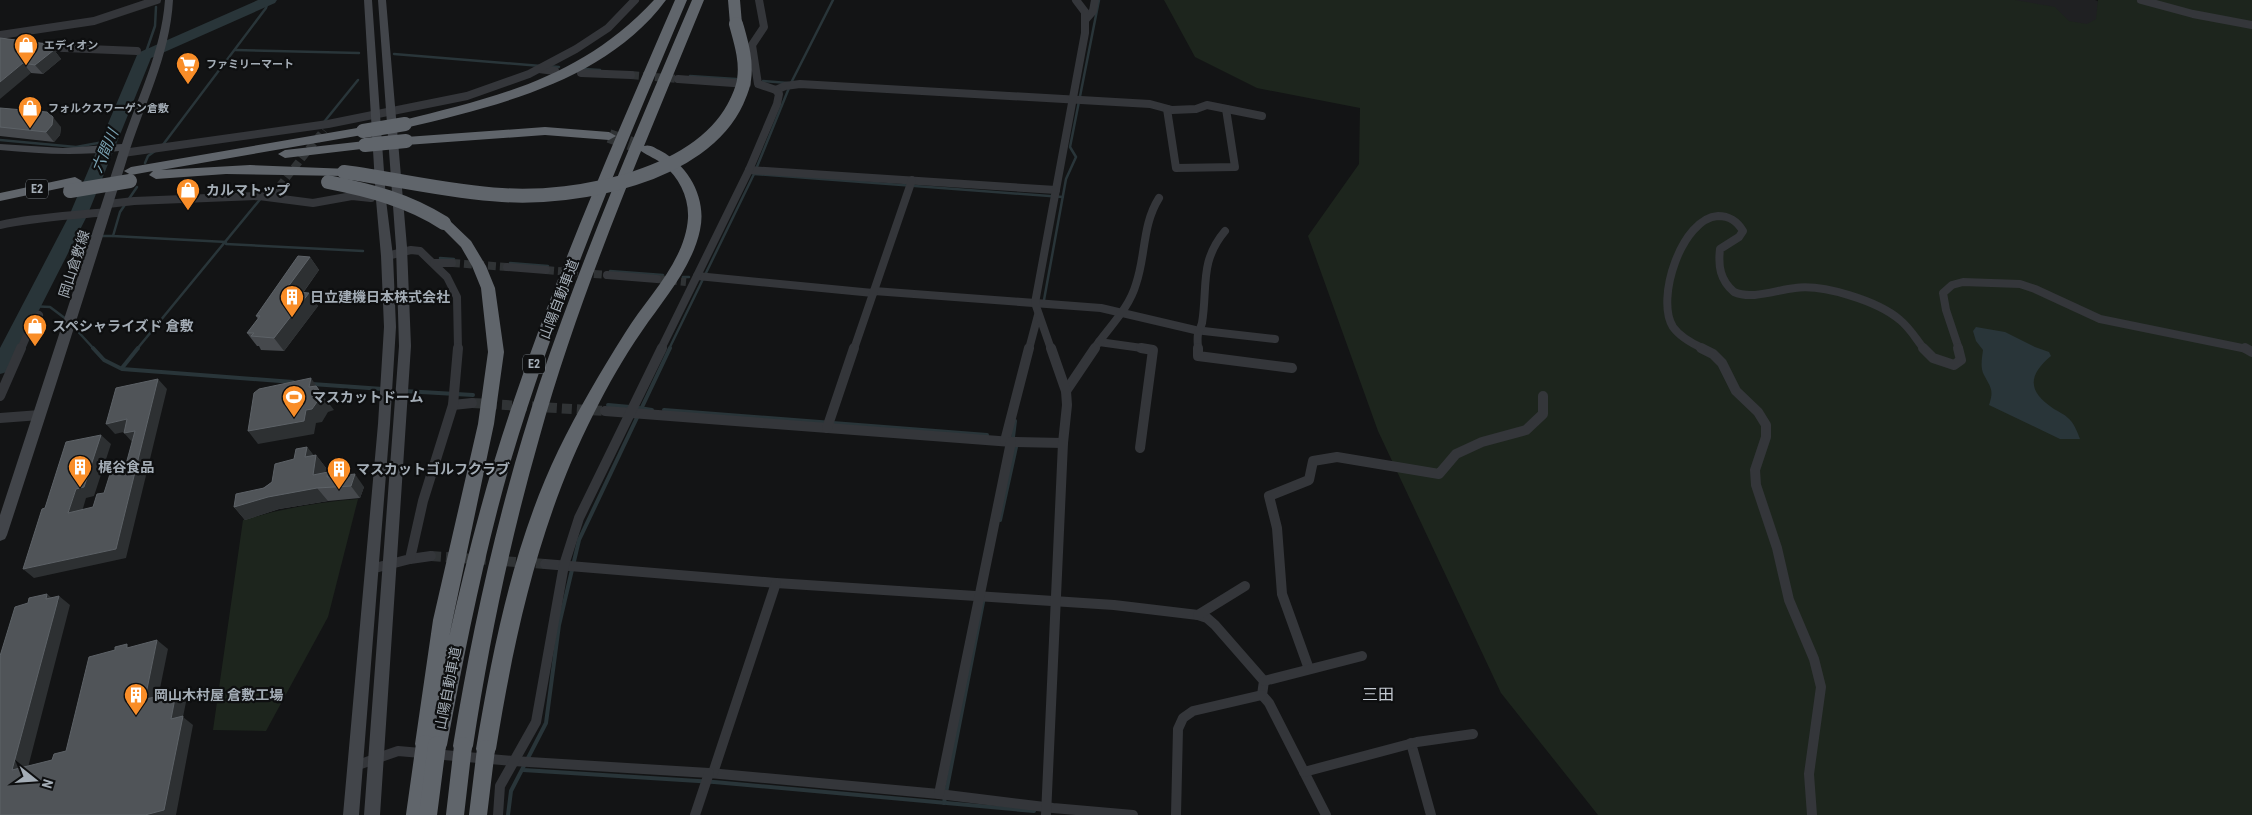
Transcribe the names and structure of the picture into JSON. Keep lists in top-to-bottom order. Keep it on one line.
{"streets":{"highway":["E2","山陽自動車道"],"street":["岡山倉敷線"]},"districts":["三田"],"water":["六間川"],"places":{"shop":["エディオン","フォルクスワーゲン倉敷","カルマトップ","スペシャライズド 倉敷"],"supermarket":["ファミリーマート"],"building":["日立建機日本株式会社","梶谷食品","マスカットゴルフクラブ","岡山木村屋 倉敷工場"],"sports":["マスカットドーム"]},"north":"right"}
